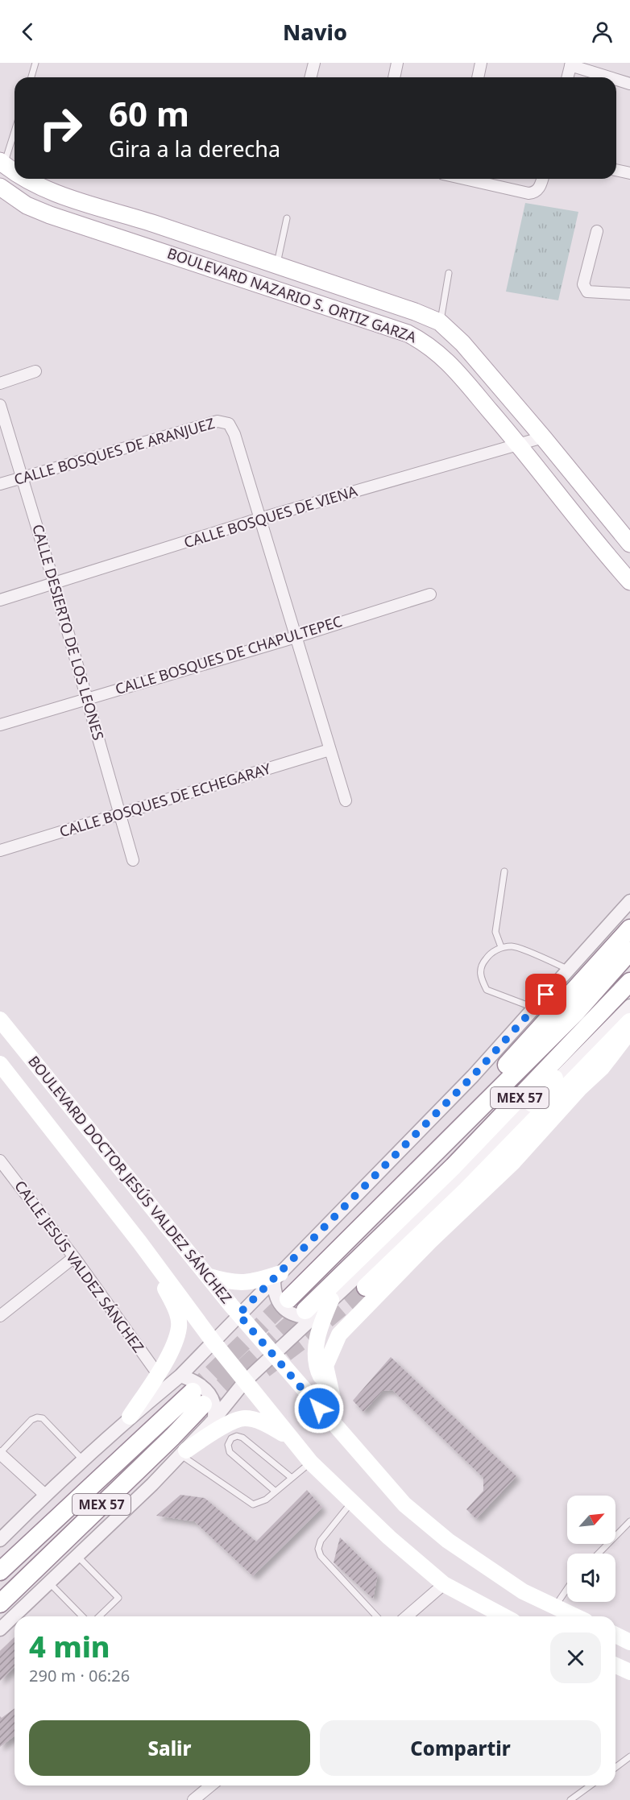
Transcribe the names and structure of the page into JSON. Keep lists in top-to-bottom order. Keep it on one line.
{"streets":{"highway":["MEX 57"],"main road":["BOULEVARD NAZARIO S. ORTIZ GARZA","BOULEVARD DOCTOR JESÚS VALDEZ SÁNCHEZ"],"street":["CALLE BOSQUES DE ARANJUEZ","CALLE BOSQUES DE VIENA","CALLE DESIERTO DE LOS LEONES","CALLE BOSQUES DE CHAPULTEPEC","CALLE BOSQUES DE ECHEGARAY","CALLE JESÚS VALDEZ SÁNCHEZ"]},"crossings":[["BOULEVARD NAZARIO S. ORTIZ GARZA","CALLE BOSQUES DE VIENA"],["CALLE BOSQUES DE ARANJUEZ","CALLE BOSQUES DE VIENA"],["CALLE BOSQUES DE ARANJUEZ","CALLE DESIERTO DE LOS LEONES"],["CALLE BOSQUES DE VIENA","CALLE DESIERTO DE LOS LEONES"],["CALLE DESIERTO DE LOS LEONES","CALLE BOSQUES DE CHAPULTEPEC"],["CALLE DESIERTO DE LOS LEONES","CALLE BOSQUES DE ECHEGARAY"]],"north":"top right","page":{"header":"Navio","turn":["60 m","Gira a la derecha"],"heading":["4 min","290 m · 06:26"],"buttons":["Salir","Compartir"]}}
